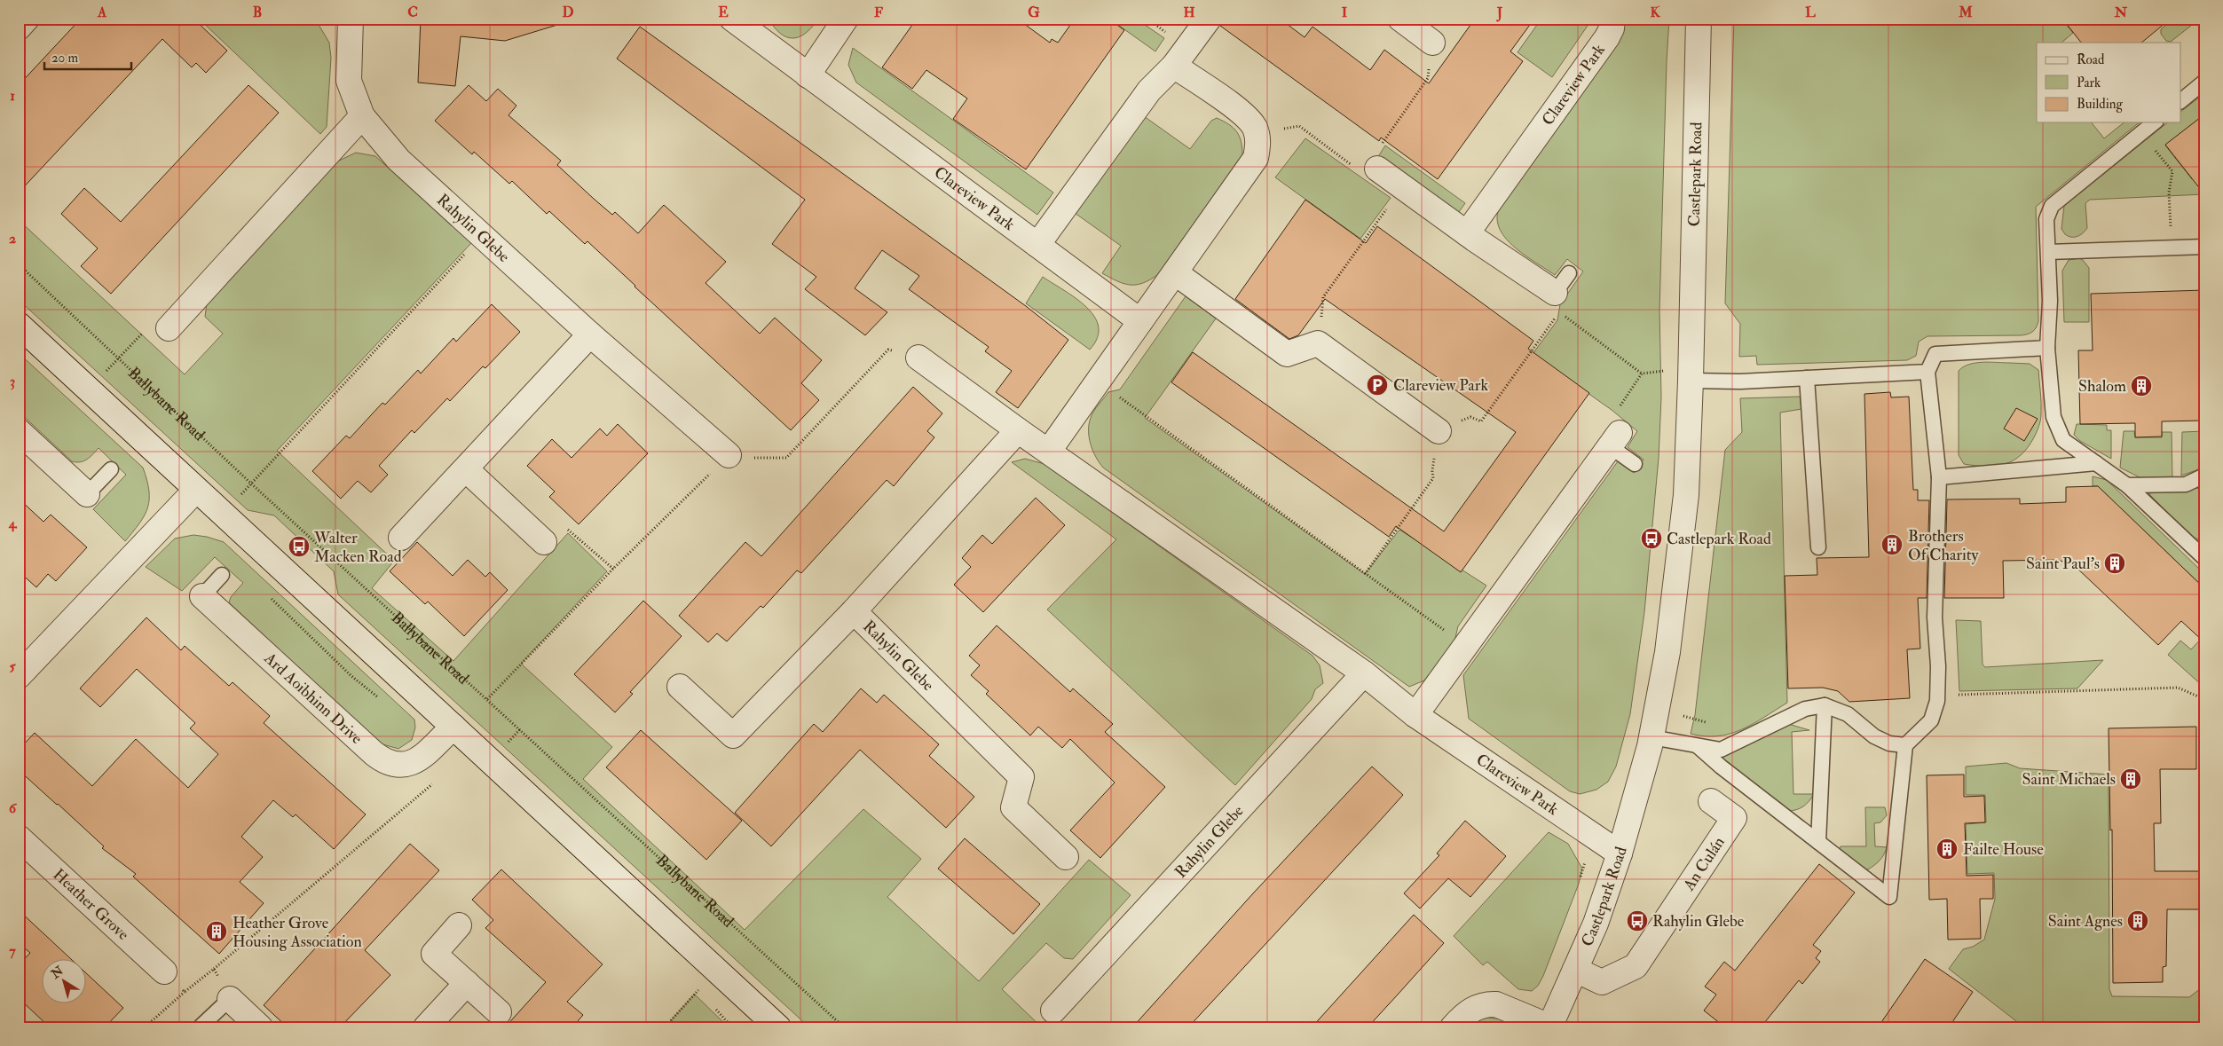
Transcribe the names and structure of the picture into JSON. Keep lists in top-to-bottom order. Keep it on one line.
{"streets":{"street":["Clareview Park","Castlepark Road","Rahylin Glebe","Ard Aoibhinn Drive","An Culán","Heather Grove"],"path":["Ballybane Road"]},"crossings":[["Clareview Park","Castlepark Road"],["Clareview Park","Rahylin Glebe"],["Castlepark Road","An Culán"]],"places":{"parking":["Clareview Park"],"building":["Shalom","Brothers Of Charity","Saint Paul's","Saint Michaels","Failte House","Saint Agnes","Heather Grove Housing Association"],"bus stop":["Castlepark Road","Walter Macken Road","Rahylin Glebe"]},"legend":["Road","Park","Building"],"scale_bar":"20 m","north":"top left","grid":{"columns":["A","B","C","D","E","F","G","H","I","J","K","L","M","N"],"rows":["1","2","3","4","5","6","7"]}}
